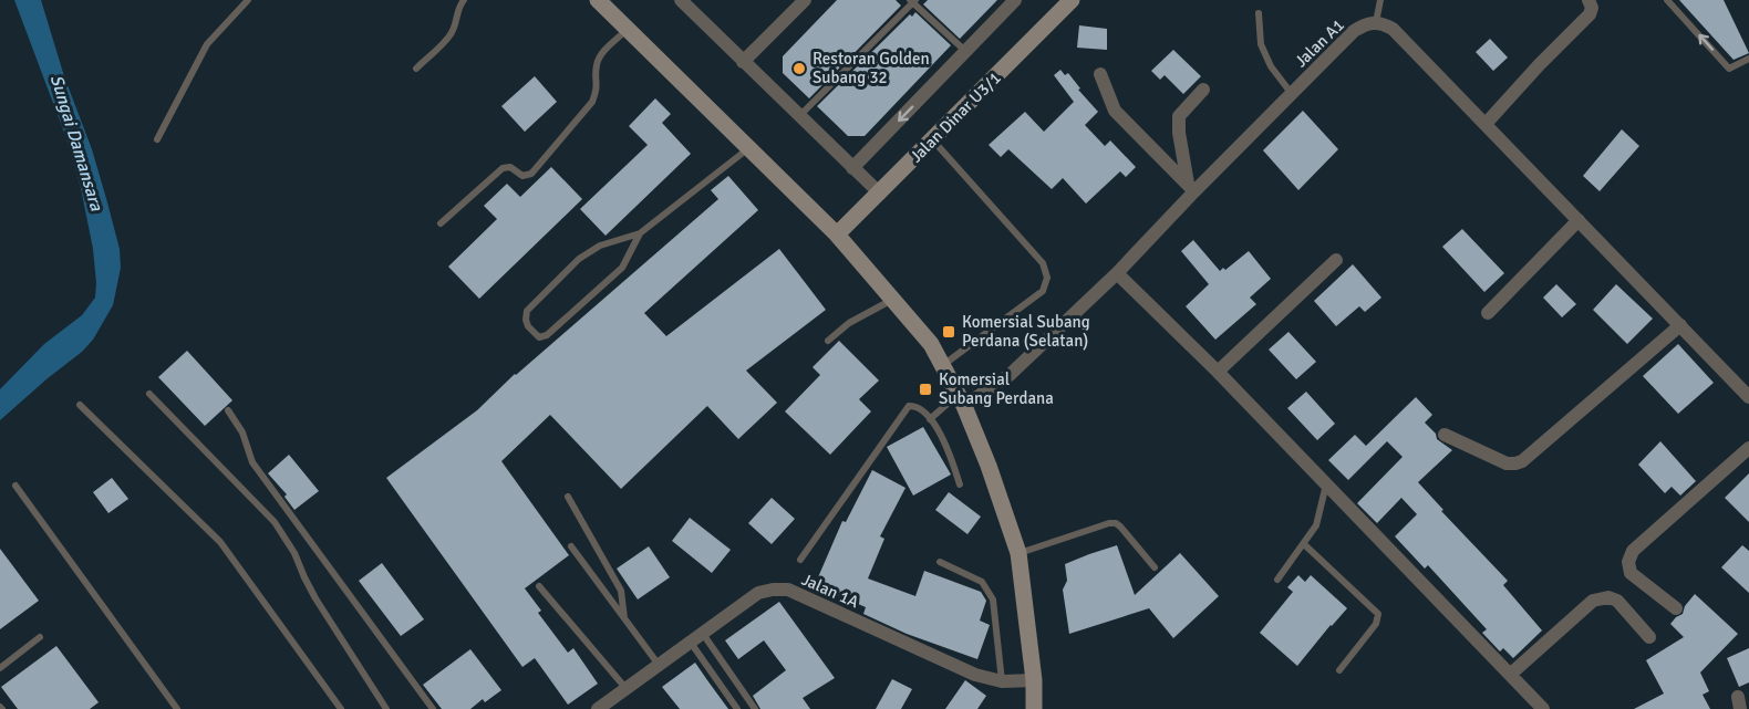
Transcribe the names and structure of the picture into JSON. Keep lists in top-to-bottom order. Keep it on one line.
{"streets":{"street":["Jalan A1","Jalan Dinar U3/1","Jalan 1A"]},"water":["Sungai Damansara"],"places":{"other":["Restoran Golden Subang 32"],"transit":["Komersial Subang Perdana (Selatan)","Komersial Subang Perdana"]}}
